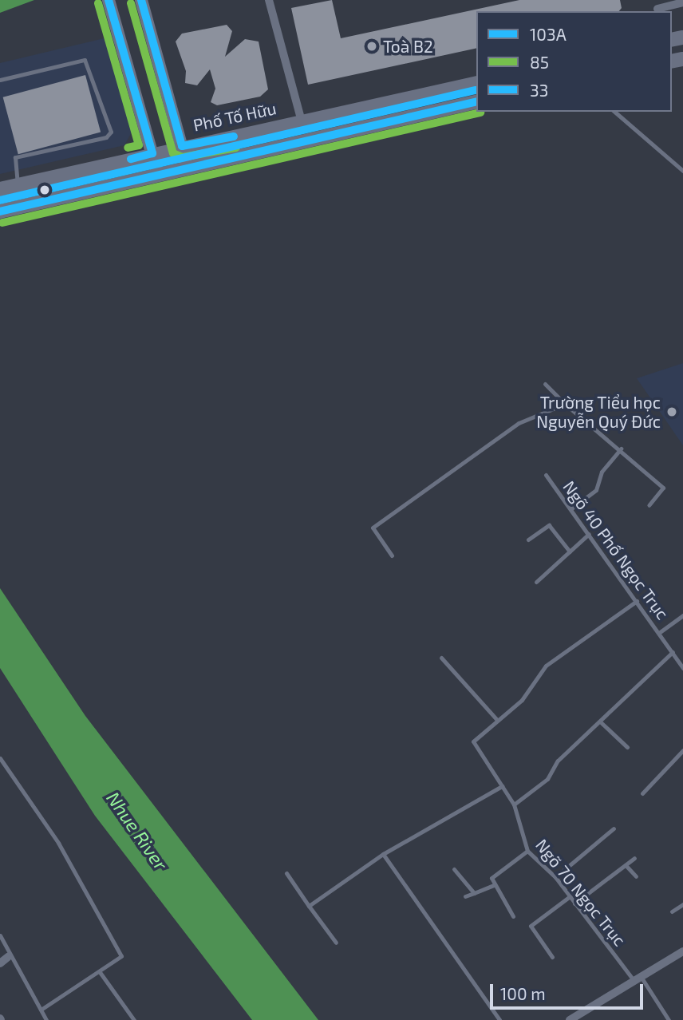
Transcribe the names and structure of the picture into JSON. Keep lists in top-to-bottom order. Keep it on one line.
{"streets":{"main road":["Phố Tố Hữu"],"lane":["Ngõ 40 Phố Ngọc Trục","Ngõ 70 Ngọc Trục"]},"water":["Nhue River"],"places":["Toà B2","Trường Tiểu học Nguyễn Quý Đức"],"lines":["transit line 103A","transit line 85","transit line 33"],"legend":["103A","85","33"],"scale_bar":"100 m"}
